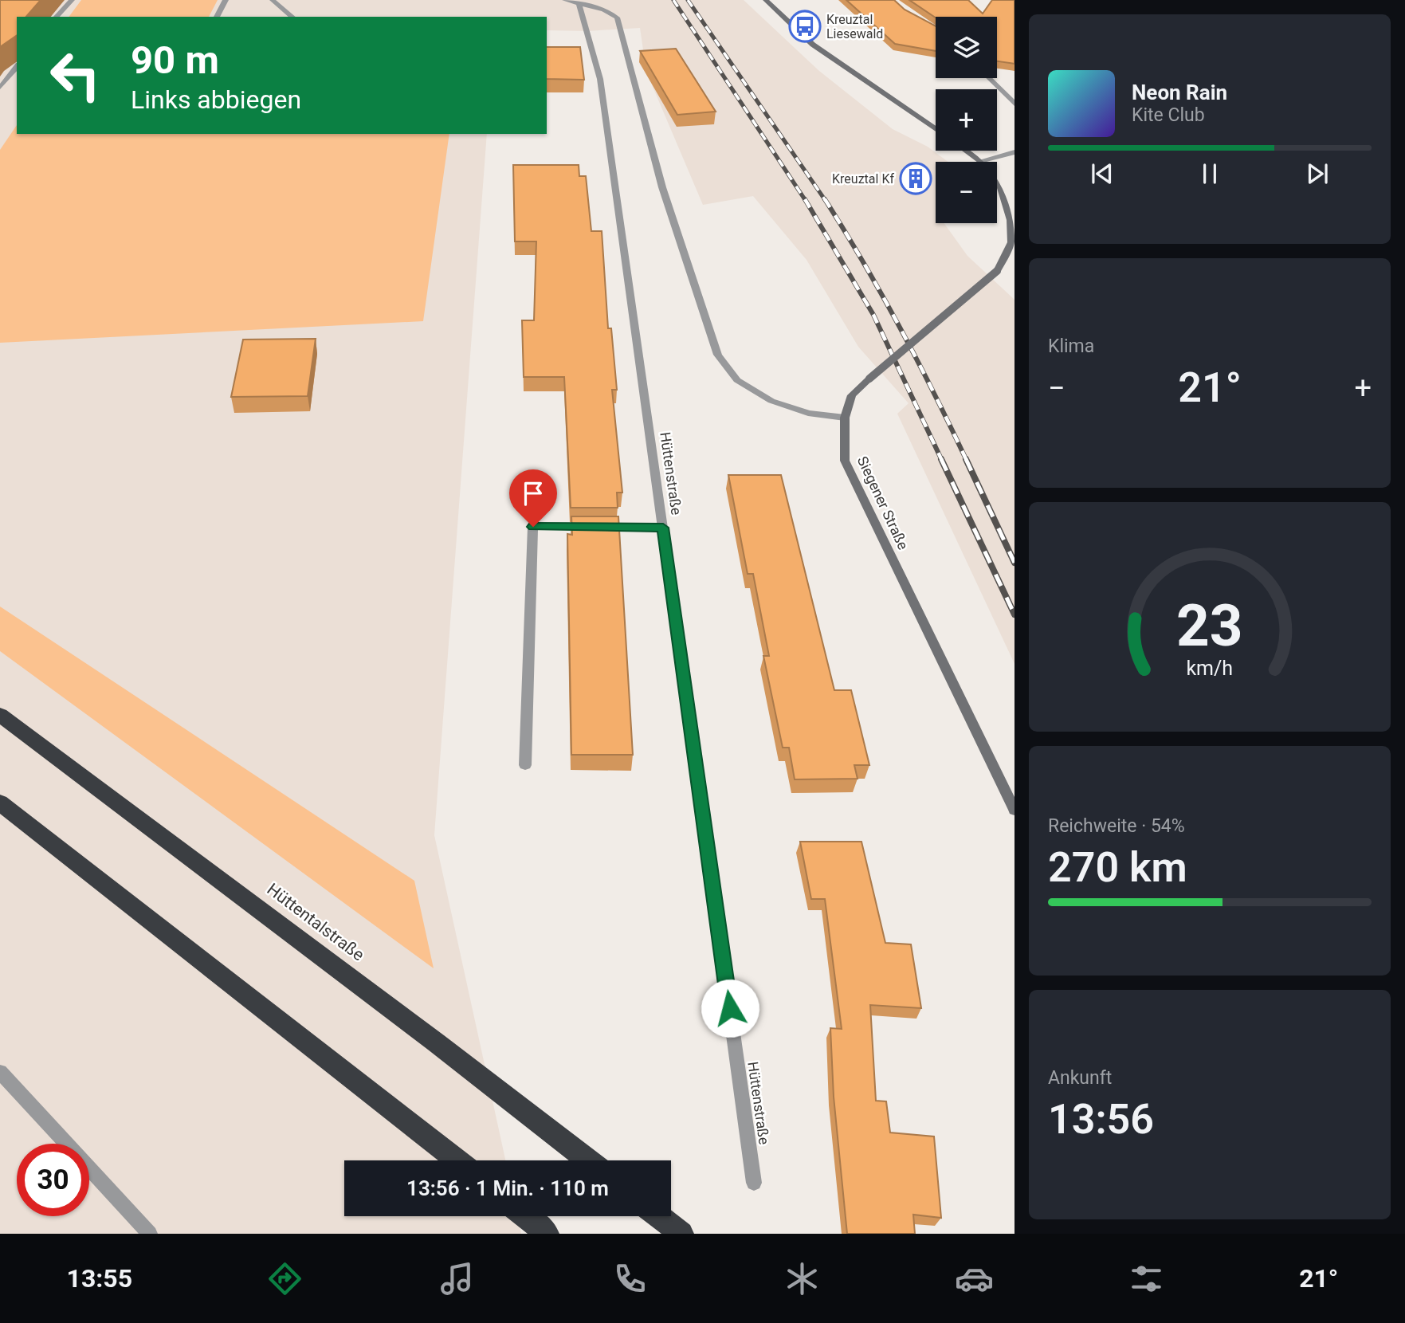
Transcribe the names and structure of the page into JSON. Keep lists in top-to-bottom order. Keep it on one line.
{"streets":{"highway":["Hüttentalstraße"],"main road":["Siegener Straße"],"street":["Hüttenstraße"]},"places":{"bus stop":["Kreuztal Liesewald"],"building":["Kreuztal Kf"]},"page":{"map_buttons":["+","−"],"turn":["90 m","Links abbiegen"],"song":["Neon Rain","Kite Club"],"tile":["Klima",["Reichweite · 54%","270 km"],["Ankunft","13:56"]],"heat":["−","21°","+"],"limit":"30","trip":"13:56 · 1 Min. · 110 m","tabs":["13:55","21°"],"gauge":["23","km/h"]}}
